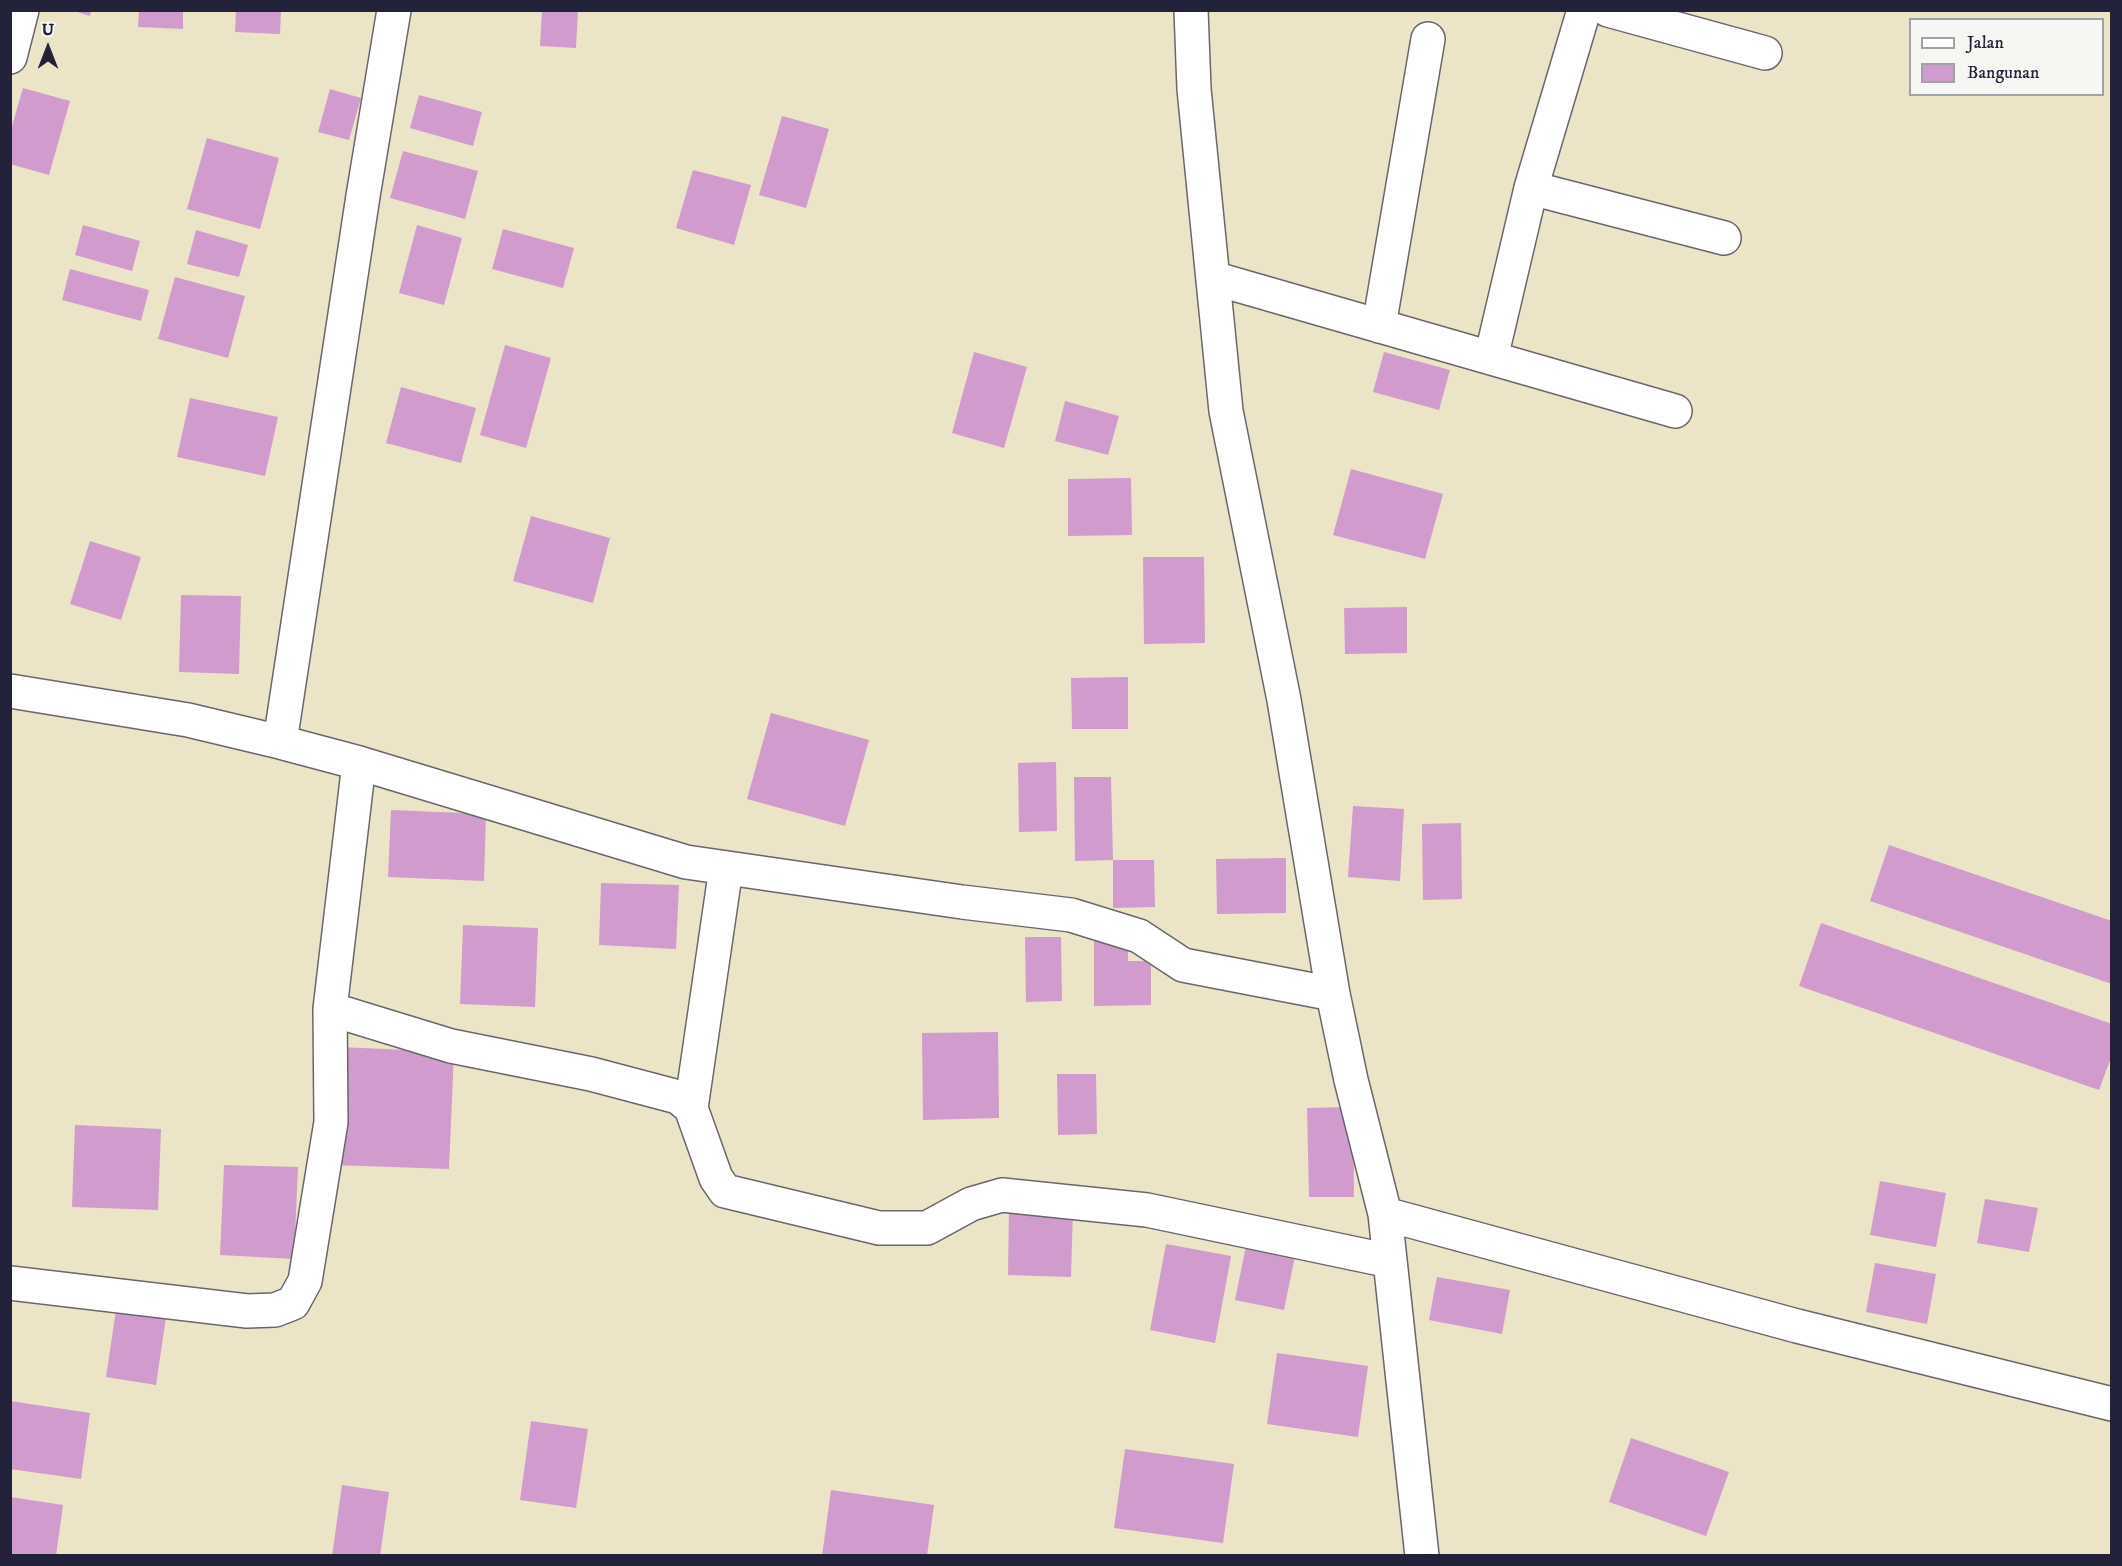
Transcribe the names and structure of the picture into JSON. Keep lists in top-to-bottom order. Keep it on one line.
{"legend":["Jalan","Bangunan"],"north":"top"}
